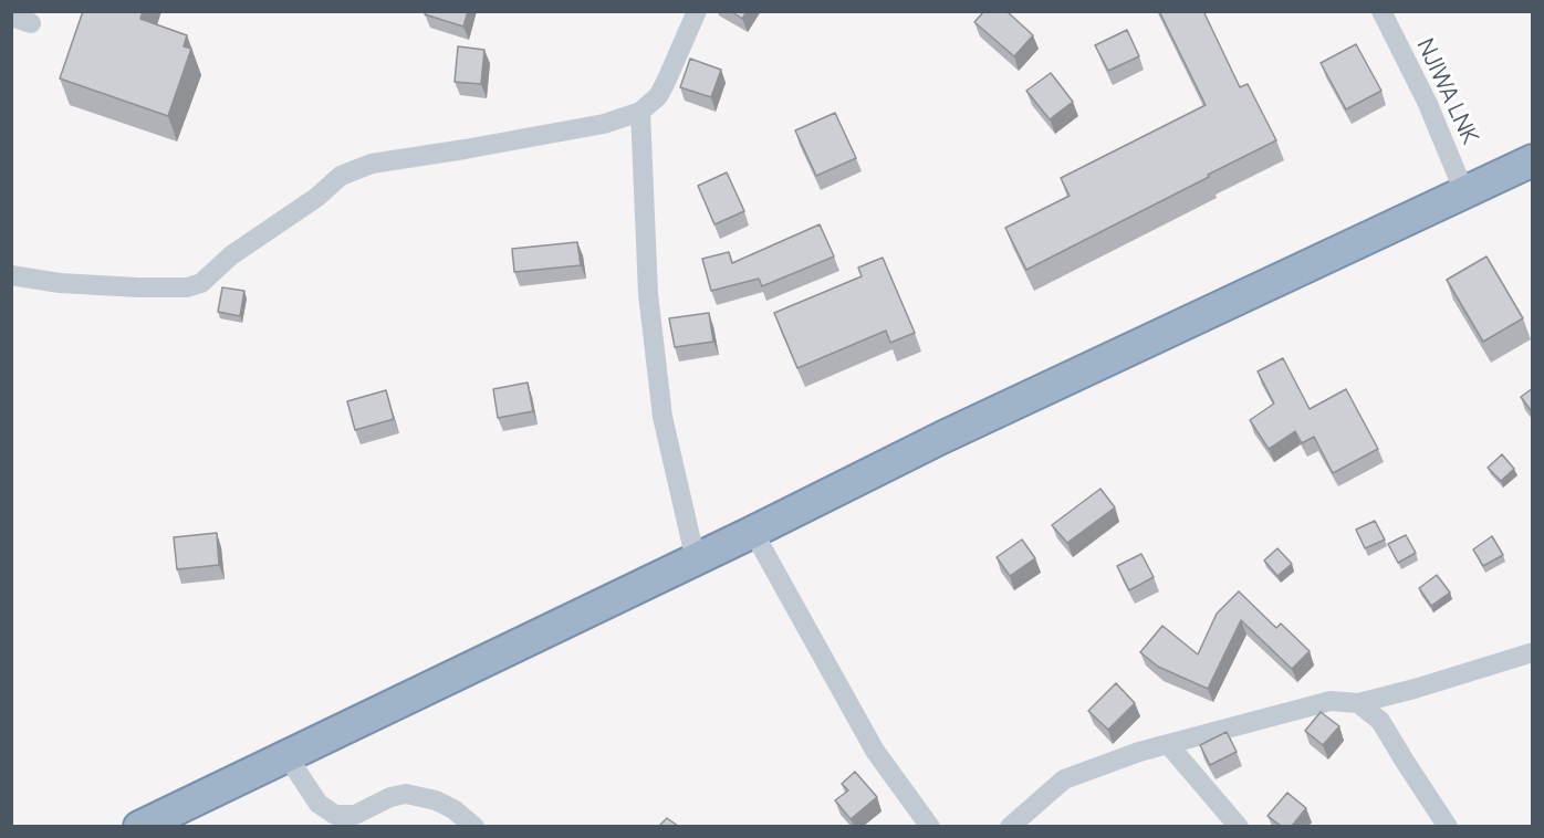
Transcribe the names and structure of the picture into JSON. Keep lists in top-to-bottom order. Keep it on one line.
{"streets":{"street":["NJIWA LNK"]}}
